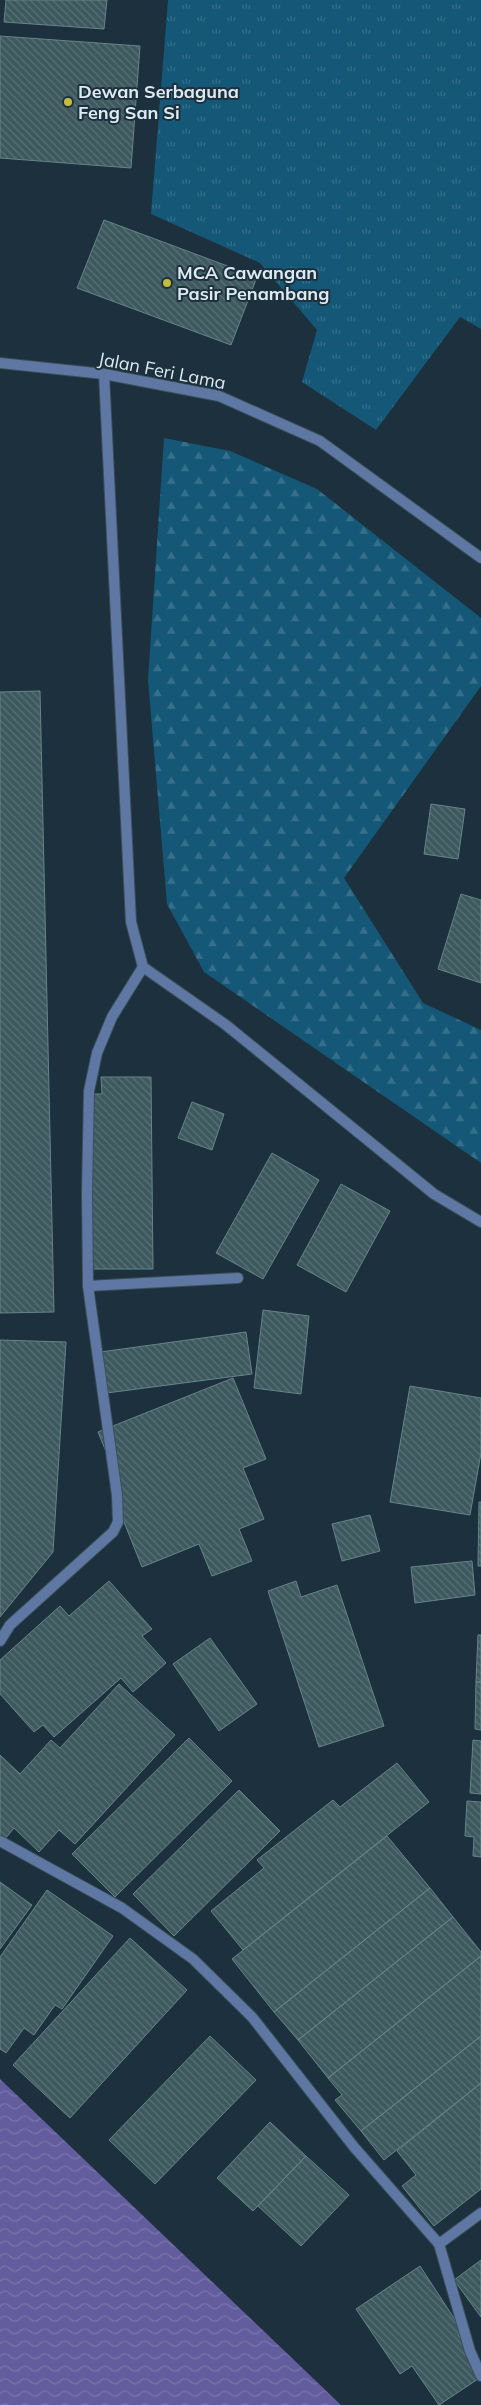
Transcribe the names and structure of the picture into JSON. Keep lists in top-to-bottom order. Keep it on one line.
{"streets":{"street":["Jalan Feri Lama"]},"places":["Dewan Serbaguna Feng San Si","MCA Cawangan Pasir Penambang"]}
